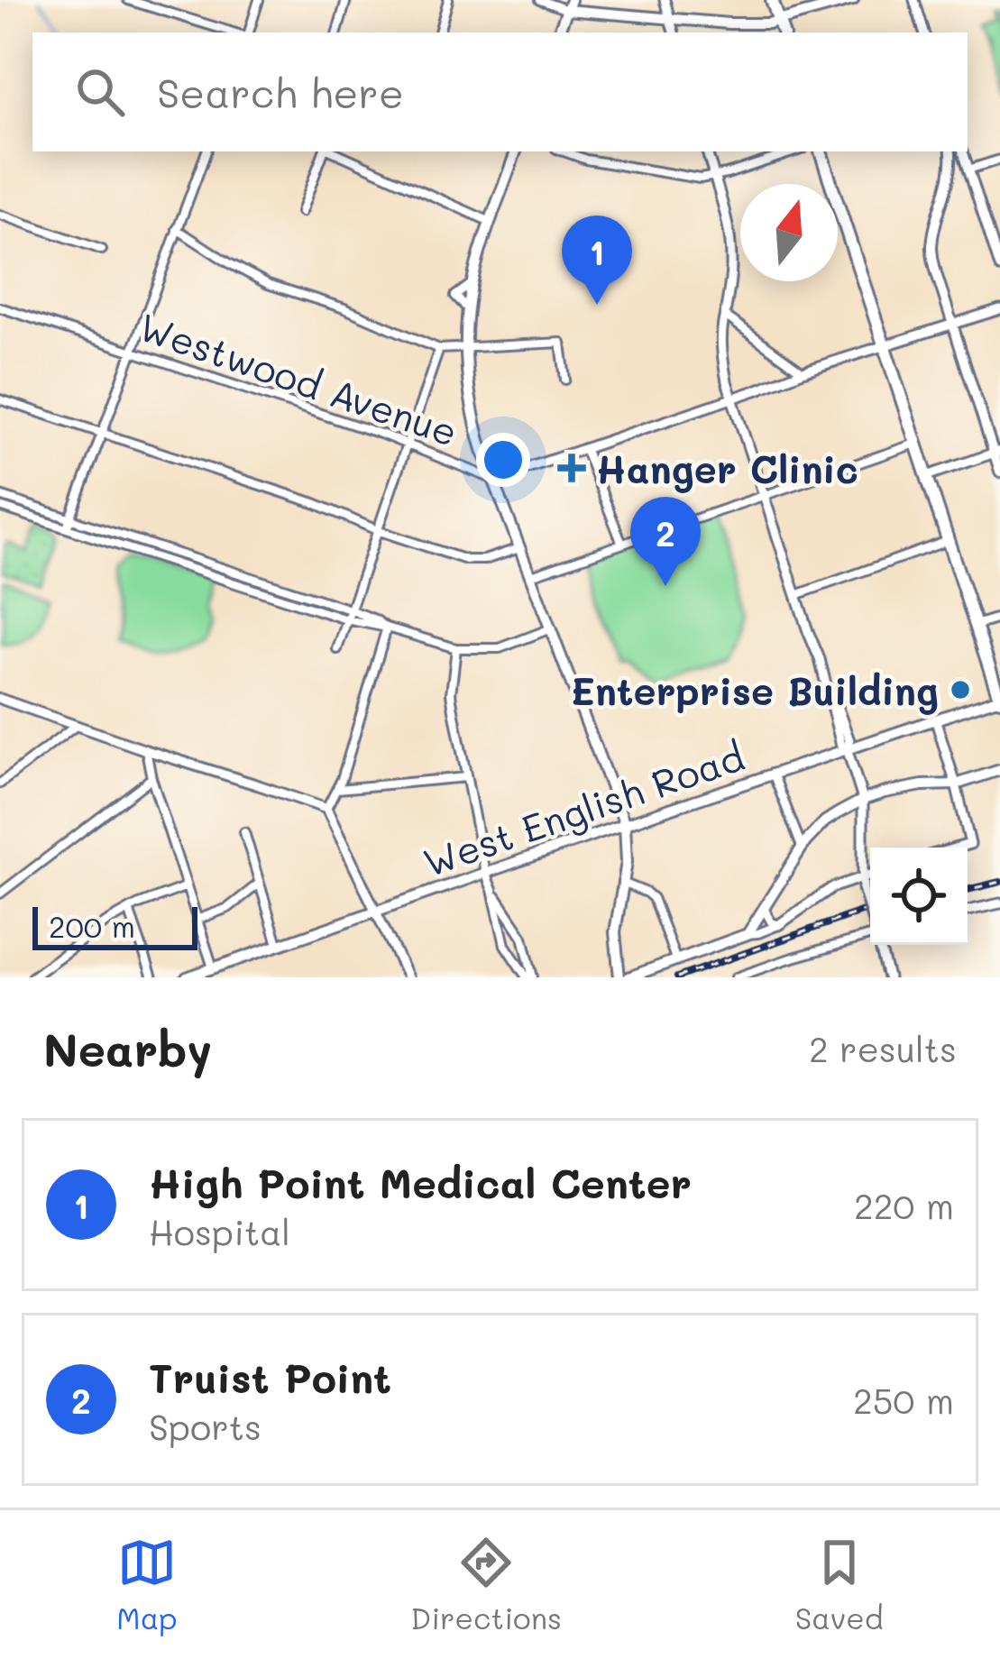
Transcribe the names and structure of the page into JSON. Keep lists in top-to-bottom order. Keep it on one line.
{"streets":{"main road":["West English Road"],"street":["Westwood Avenue"]},"places":{"health":["Hanger Clinic"],"other":["Enterprise Building"]},"scale_bar":"200 m","north":"top","page":{"search":"Search here","pins":["1","2"],"scale":"200 m","heading":["Nearby","2 results"],"list":[{"mark":"1","name":"High Point Medical Center","note":"Hospital","value":"220 m"},{"mark":"2","name":"Truist Point","note":"Sports","value":"250 m"}],"nav":["Map","Directions","Saved"]}}
